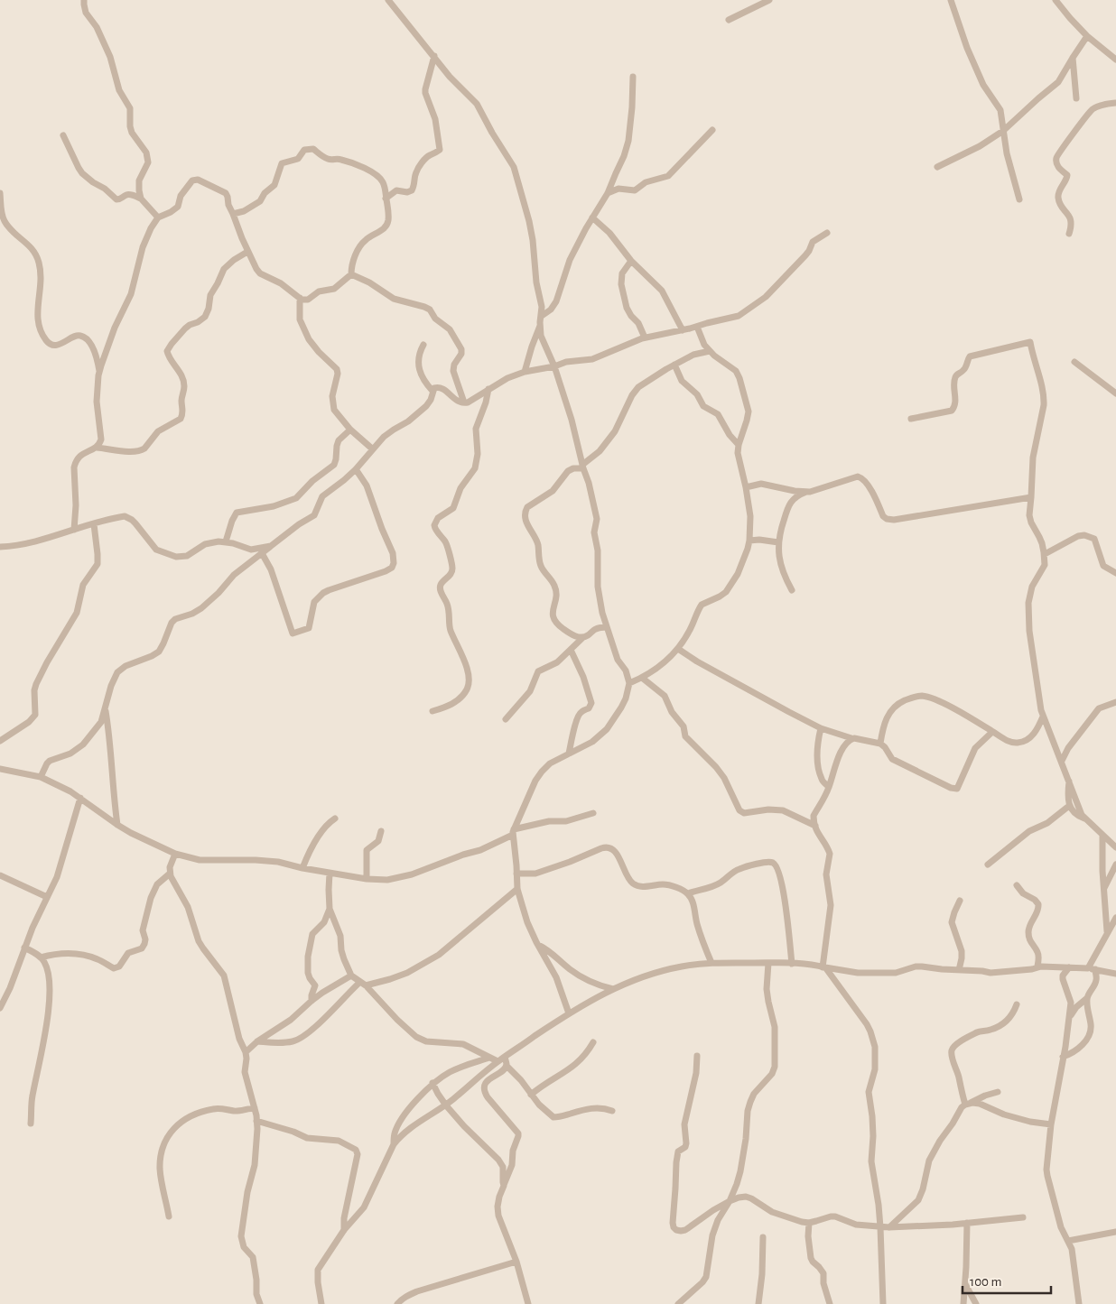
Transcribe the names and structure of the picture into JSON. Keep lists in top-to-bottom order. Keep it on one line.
{"scale_bar":"100 m"}
